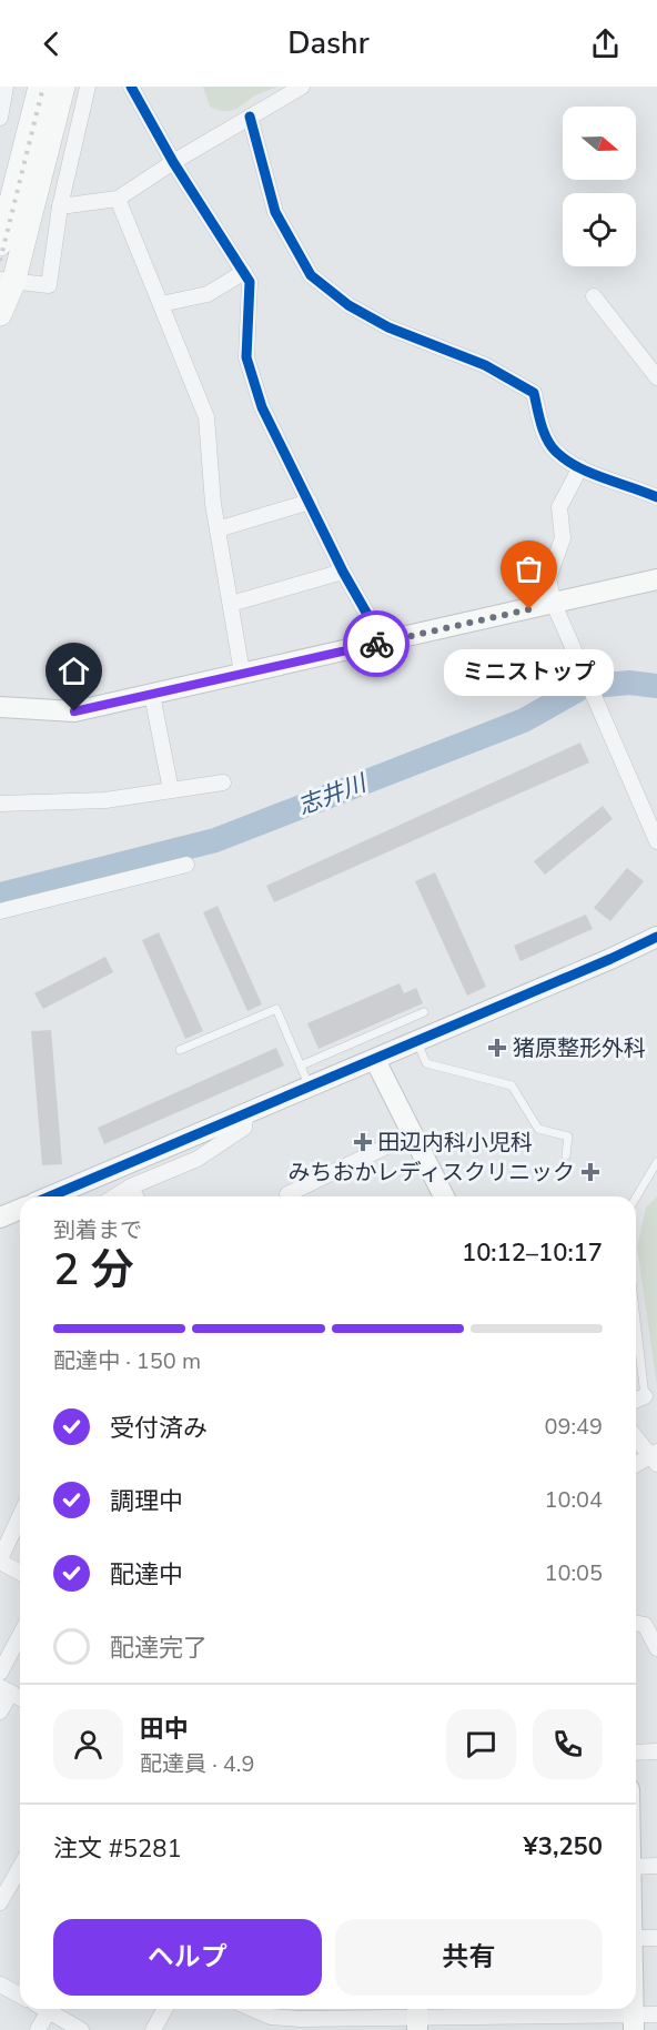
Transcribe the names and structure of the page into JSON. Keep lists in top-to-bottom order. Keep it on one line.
{"water":["志井川"],"places":{"other":["ミニストップ"],"health":["猪原整形外科","田辺内科小児科","みちおかレディスクリニック"]},"north":"right","page":{"header":"Dashr","bubble":"ミニストップ","heading":["2 分","到着まで","10:12–10:17"],"panel":["田中","配達員 · 4.9","注文 #5281","¥3,250"],"bar":"配達中 · 150 m","list":[["受付済み","09:49"],["調理中","10:04"],["配達中","10:05"],"配達完了"],"buttons":["ヘルプ","共有"]}}
